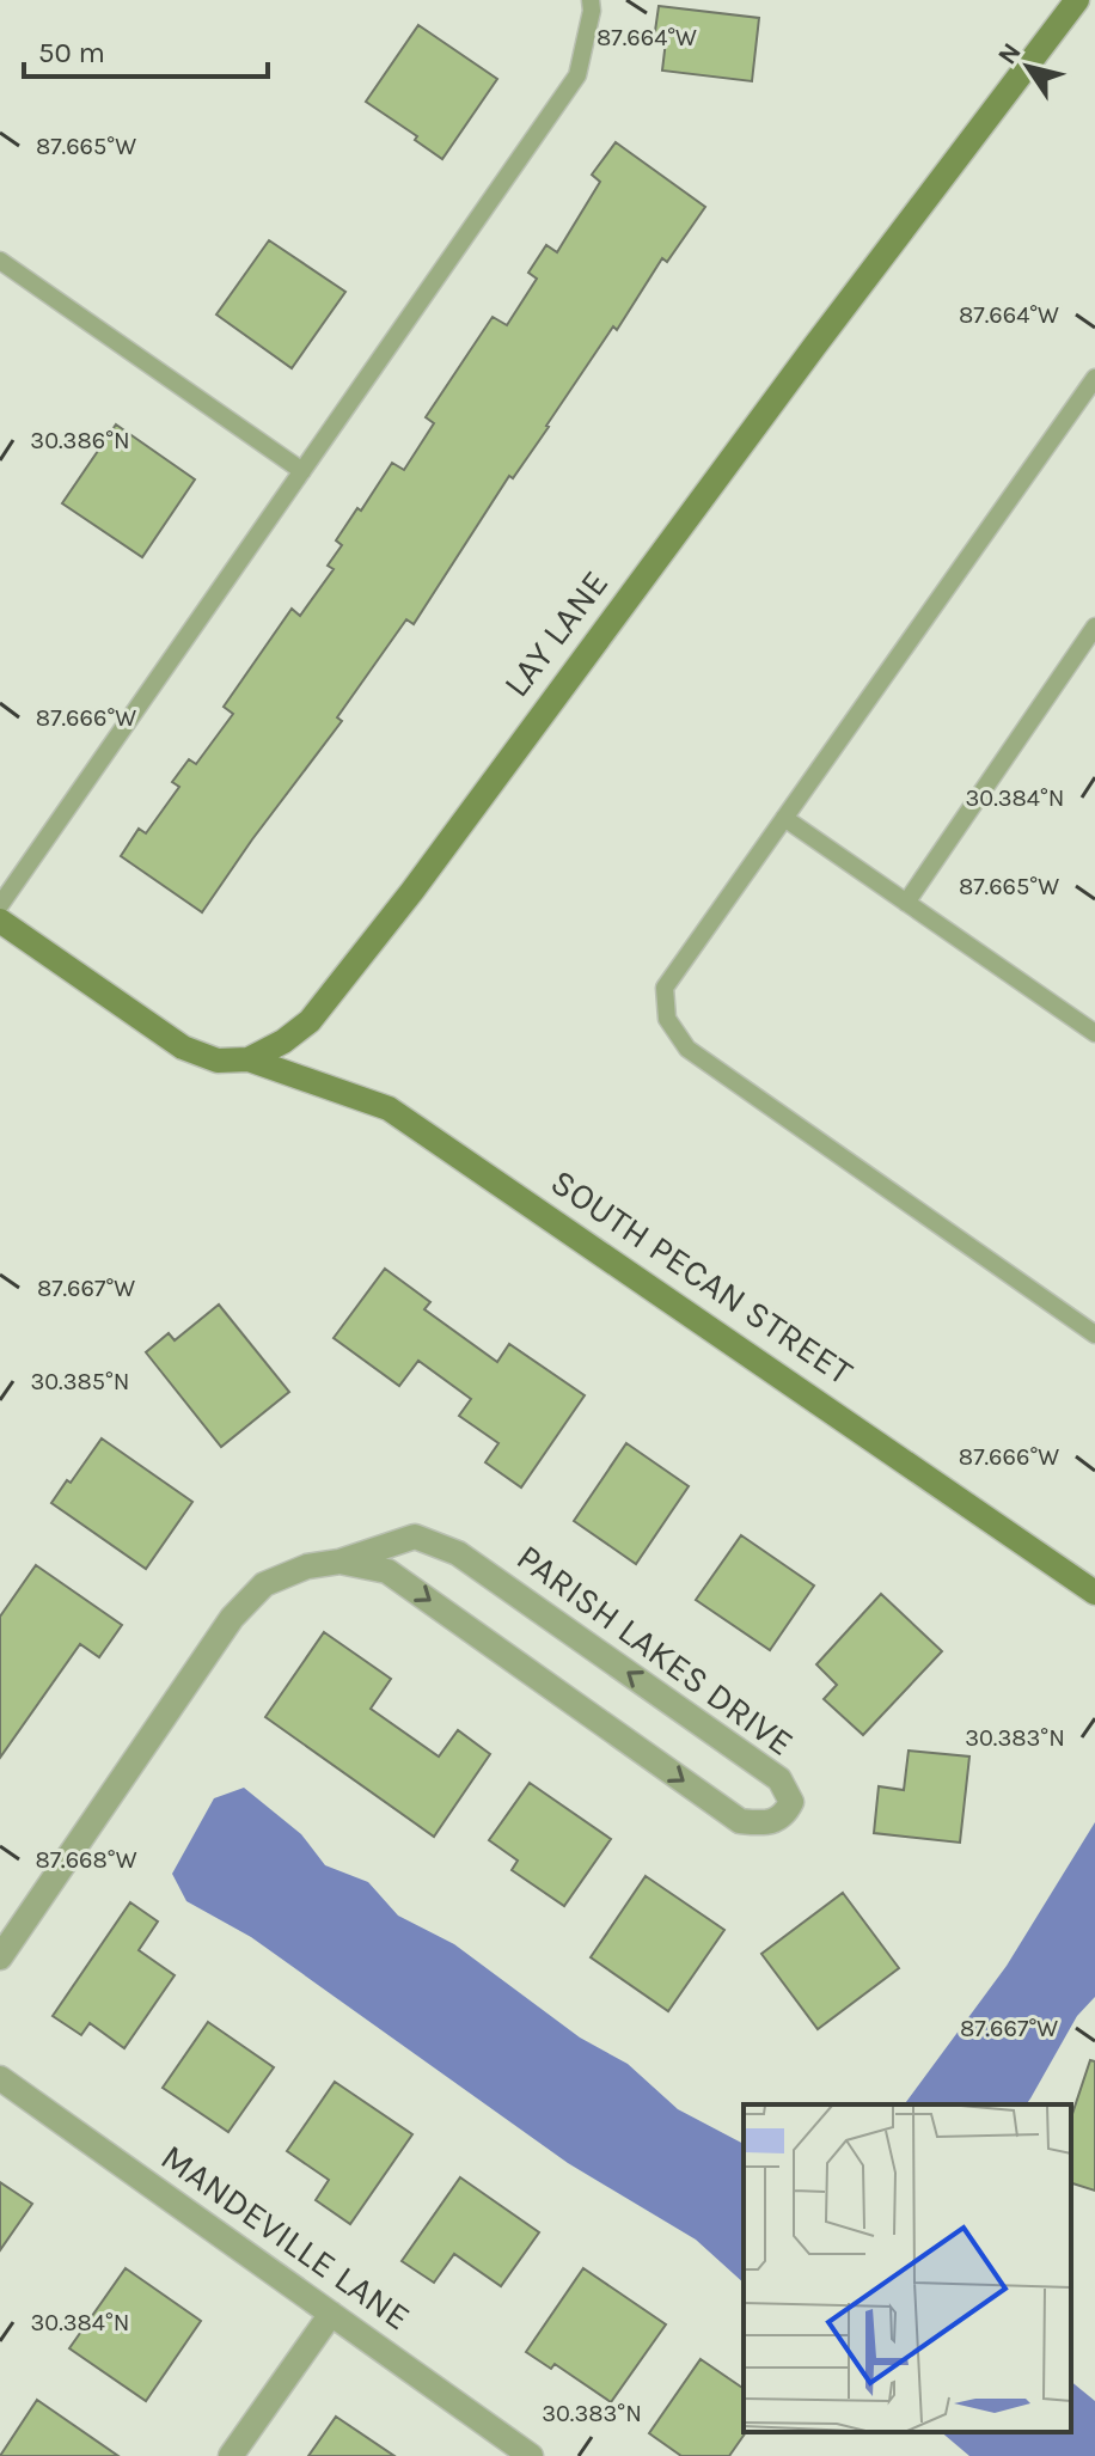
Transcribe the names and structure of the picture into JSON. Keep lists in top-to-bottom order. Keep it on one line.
{"streets":{"street":["LAY LANE","SOUTH PECAN STREET","PARISH LAKES DRIVE","MANDEVILLE LANE"]},"crossings":[["LAY LANE","SOUTH PECAN STREET"]],"scale_bar":"50 m","north":"top left","coordinates":["87.664°W","87.665°W","30.386°N","87.666°W","30.384°N","87.667°W","30.385°N","30.383°N","87.668°W"]}
